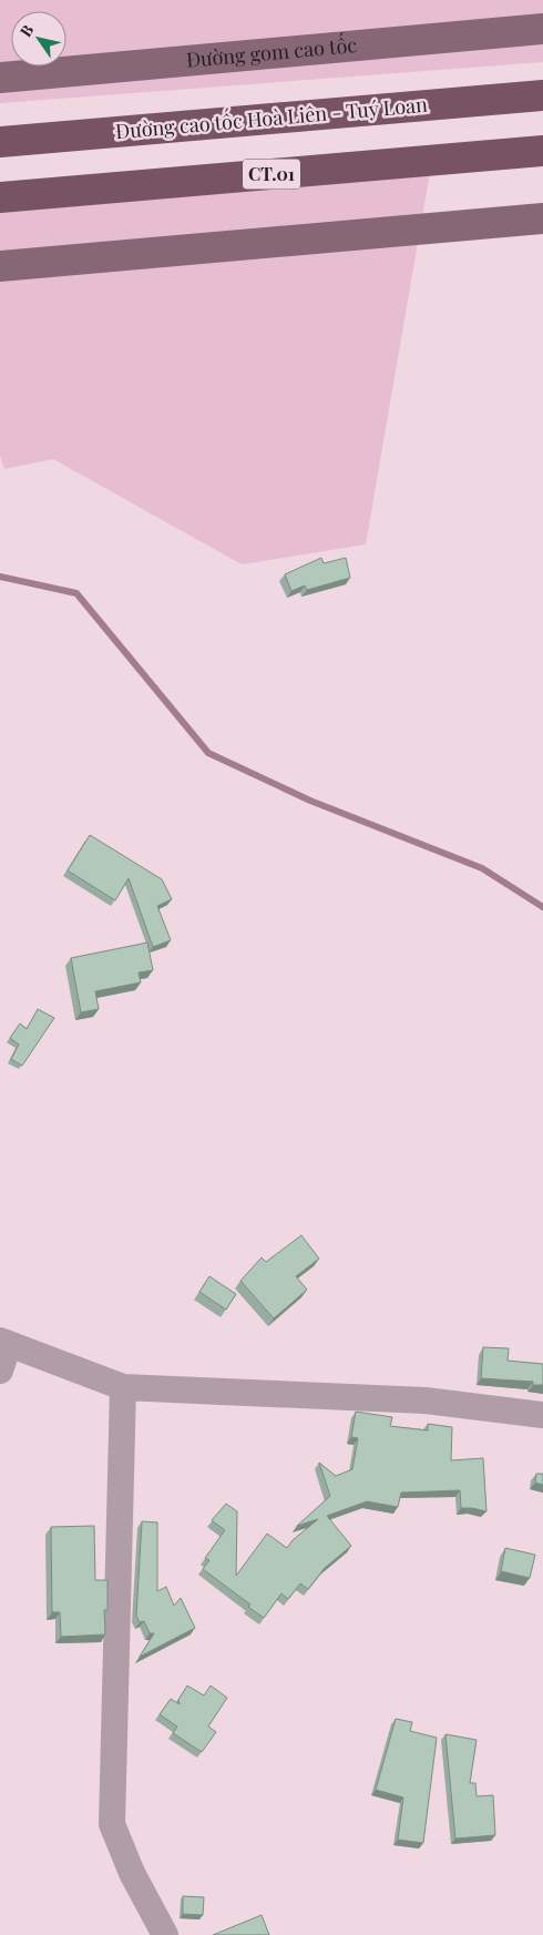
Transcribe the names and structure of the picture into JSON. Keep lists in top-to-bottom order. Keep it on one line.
{"streets":{"highway":["Đường cao tốc Hoà Liên - Tuý Loan","CT.01"],"main road":["Đường gom cao tốc"]},"north":"top left"}
